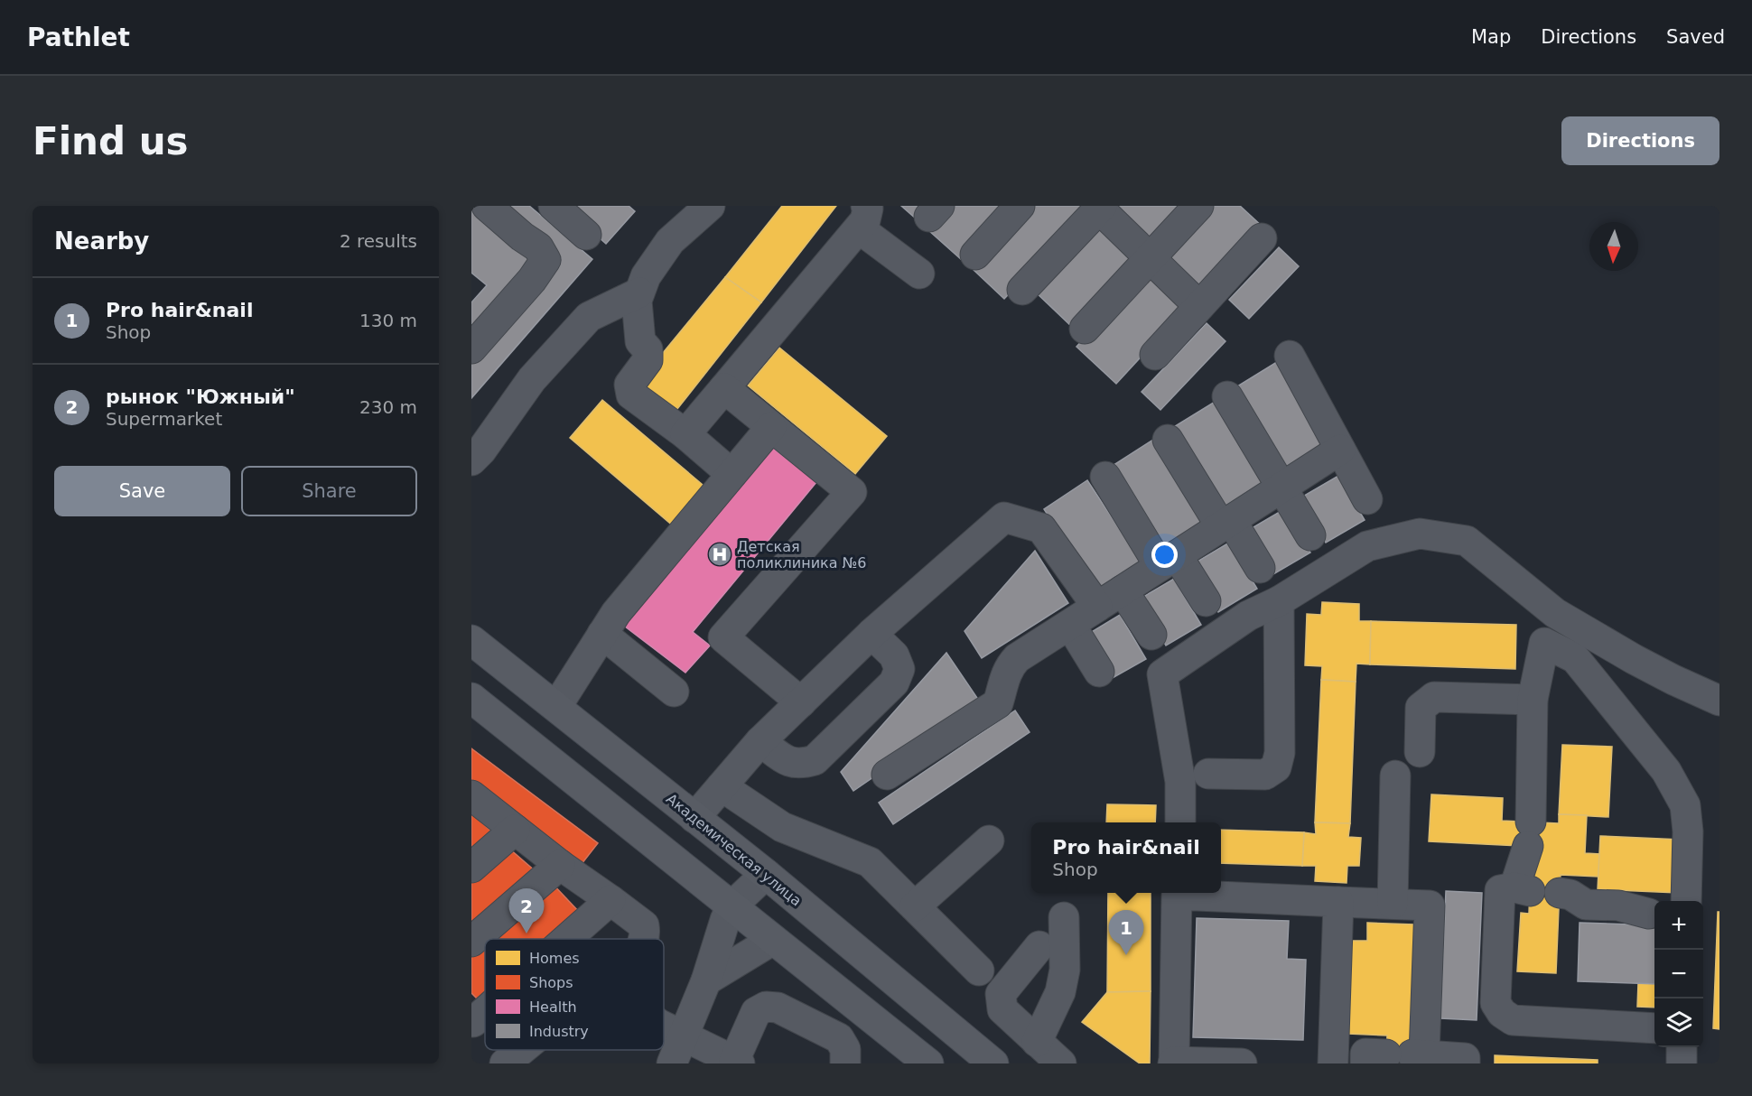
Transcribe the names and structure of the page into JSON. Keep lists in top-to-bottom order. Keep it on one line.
{"streets":{"main road":["Академическая улица"]},"places":{"hospital":["Детская поликлиника №6"]},"legend":["Homes","Shops","Health","Industry"],"north":"bottom","page":{"header":"Pathlet","nav":["Map","Directions","Saved"],"buttons":["Directions",["Save","Share"]],"title":"Find us","heading":["Nearby","2 results"],"list":[{"mark":"1","name":"Pro hair&nail","note":"Shop","value":"130 m"},{"mark":"2","name":"рынок \"Южный\"","note":"Supermarket","value":"230 m"}],"popup":["Pro hair&nail","Shop"],"pins":["2","1"],"map_buttons":["+","−"]}}
